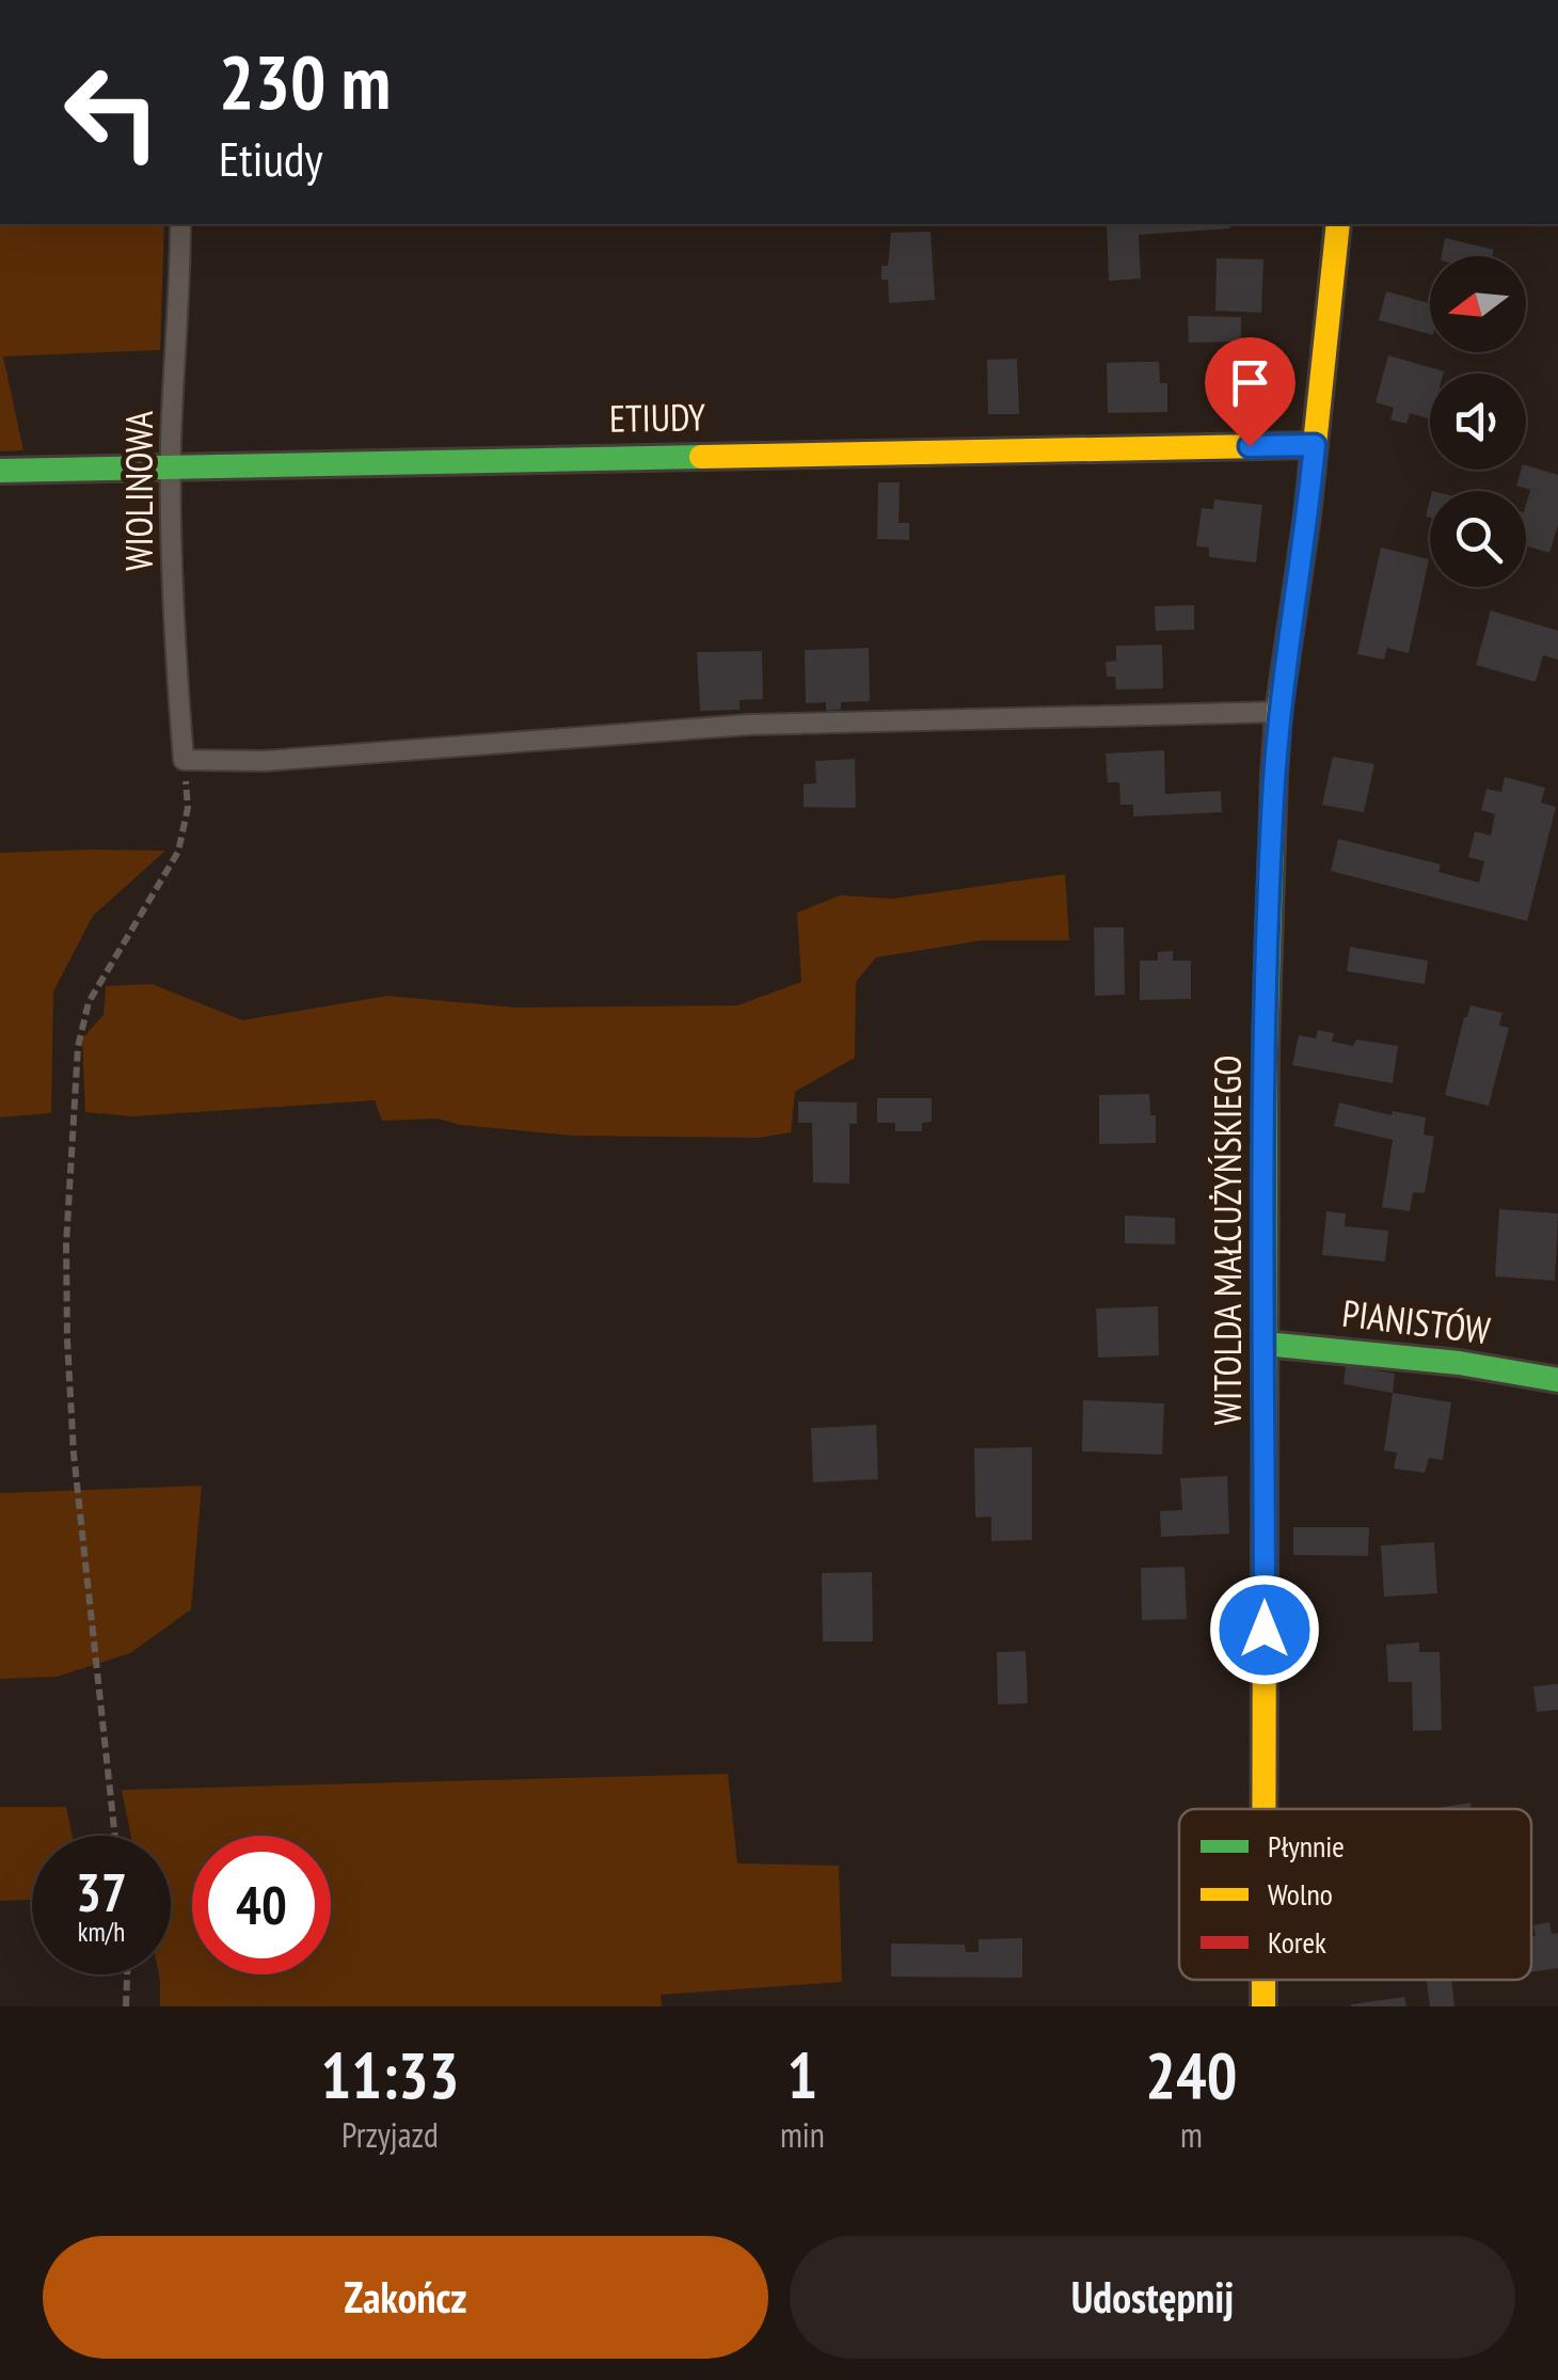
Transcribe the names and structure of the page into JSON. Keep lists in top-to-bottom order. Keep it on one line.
{"streets":{"street":["ETIUDY","WITOLDA MAŁCUŻYŃSKIEGO","PIANISTÓW"],"lane":["WIOLINOWA"]},"crossings":[["ETIUDY","WIOLINOWA"],["ETIUDY","WITOLDA MAŁCUŻYŃSKIEGO"],["WITOLDA MAŁCUŻYŃSKIEGO","PIANISTÓW"]],"legend":["Płynnie","Wolno","Korek"],"north":"left","page":{"turn":["230 m","Etiudy"],"speed":"37 km/h","limit":"40","eta":["11:33","Przyjazd","1","min","240","m"],"buttons":["Zakończ","Udostępnij"]}}
